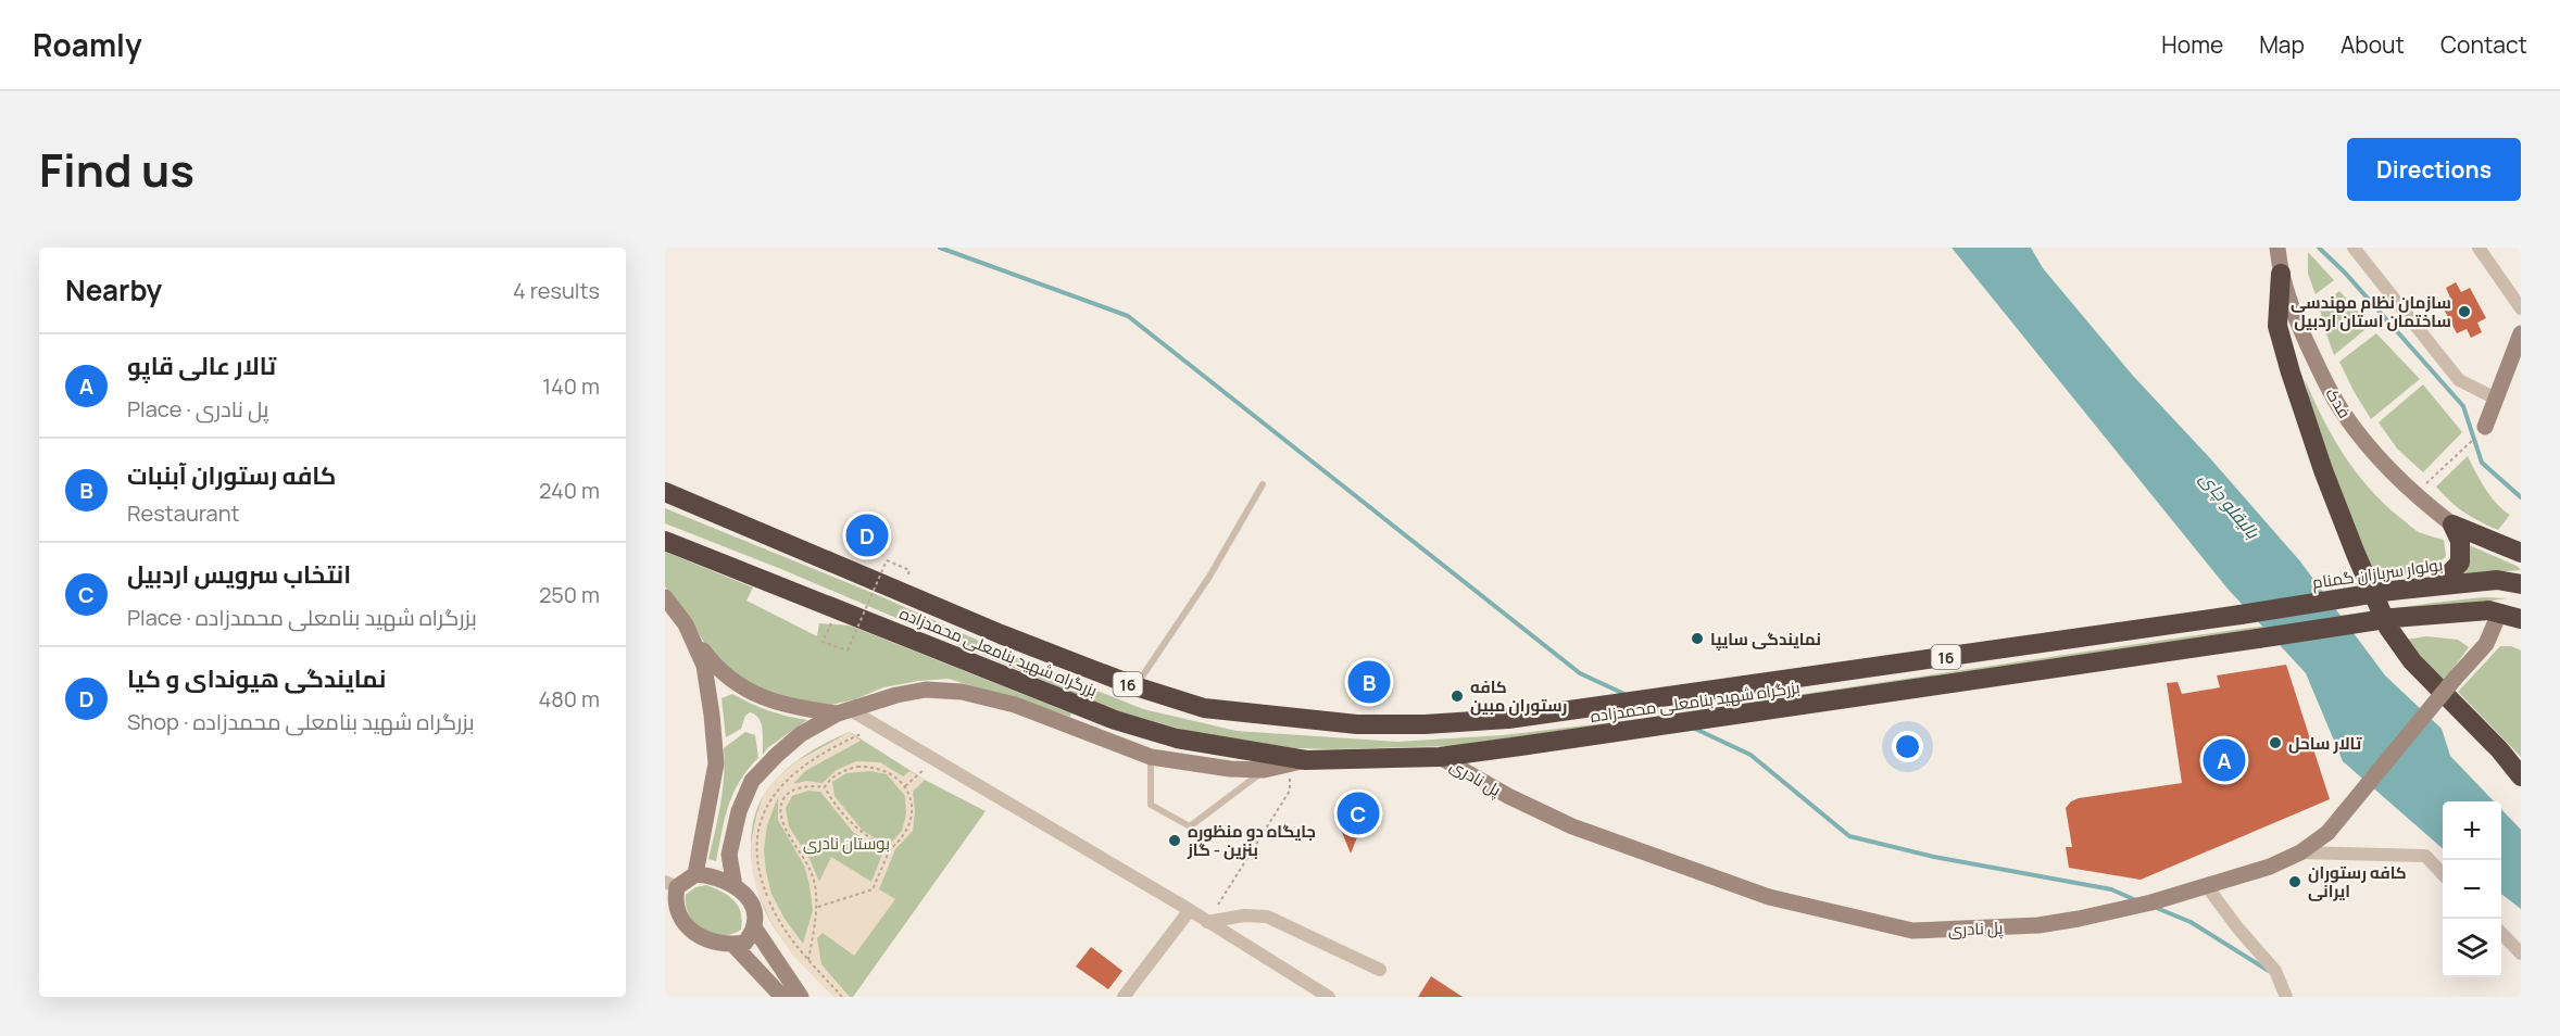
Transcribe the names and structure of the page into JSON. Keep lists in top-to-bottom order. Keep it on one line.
{"streets":{"highway":["بولوار سربازان گمنام","بزرگراه شهید بنامعلی محمدزاده","16"],"street":["فدک","پل نادری"]},"crossings":[["بولوار سربازان گمنام","بزرگراه شهید بنامعلی محمدزاده"],["بزرگراه شهید بنامعلی محمدزاده","16"],["بزرگراه شهید بنامعلی محمدزاده","پل نادری"],["16","پل نادری"]],"water":["بالیقلو چای"],"parks":["بوستان نادری"],"places":["سازمان نظام مهندسی ساختمان استان اردبیل","نمایندگی سایپا","کافه رستوران مبین","تالار ساحل","جایگاه دو منظوره بنزین - گاز","کافه رستوران ایرانی"],"page":{"header":"Roamly","nav":["Home","Map","About","Contact"],"title":"Find us","buttons":"Directions","heading":["Nearby","4 results"],"list":[{"mark":"A","name":"تالار عالی قاپو","note":"Place · پل نادری","value":"140 m"},{"mark":"B","name":"کافه رستوران آبنبات","note":"Restaurant","value":"240 m"},{"mark":"C","name":"انتخاب سرویس اردبیل","note":"Place · بزرگراه شهید بنامعلی محمدزاده","value":"250 m"},{"mark":"D","name":"نمایندگی هیوندای و کیا","note":"Shop · بزرگراه شهید بنامعلی محمدزاده","value":"480 m"}],"pins":["D","B","A","C"],"map_buttons":["+","−"]}}
